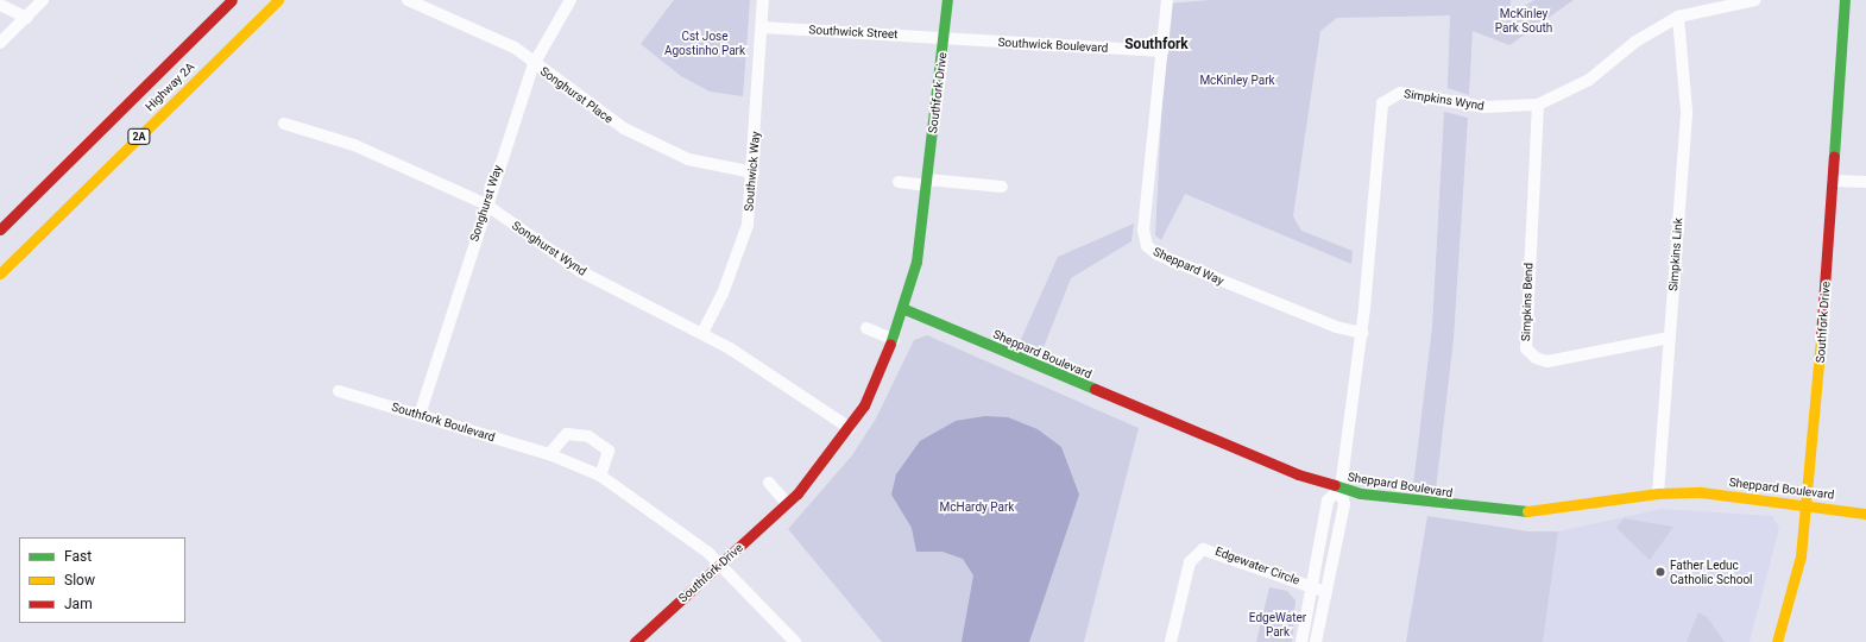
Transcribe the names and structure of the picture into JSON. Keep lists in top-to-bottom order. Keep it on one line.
{"streets":{"street":["Southwick Street","Southwick Boulevard","Highway 2A","Southfork Drive","Songhurst Place","Simpkins Wynd","2A","Southwick Way","Songhurst Way","Songhurst Wynd","Simpkins Link","Sheppard Way","Simpkins Bend","Sheppard Boulevard","Southfork Boulevard","Edgewater Circle"]},"crossings":[["Southwick Street","Southwick Boulevard"],["Southwick Street","Southfork Drive"],["Southwick Street","Southwick Way"],["Southwick Boulevard","Southfork Drive"],["Southwick Boulevard","Sheppard Way"],["Southfork Drive","Songhurst Wynd"],["Southfork Drive","Sheppard Boulevard"],["Southfork Drive","Southfork Boulevard"],["Songhurst Place","Southwick Way"],["Songhurst Place","Songhurst Way"],["Simpkins Wynd","Simpkins Link"],["Simpkins Wynd","Sheppard Way"],["Simpkins Wynd","Simpkins Bend"],["Simpkins Wynd","Sheppard Boulevard"],["Simpkins Wynd","Edgewater Circle"],["Southwick Way","Songhurst Wynd"],["Songhurst Way","Songhurst Wynd"],["Songhurst Way","Southfork Boulevard"],["Simpkins Link","Simpkins Bend"],["Simpkins Link","Sheppard Boulevard"]],"districts":["Southfork"],"parks":["McKinley Park South","Cst Jose Agostinho Park","McKinley Park","McHardy Park","EdgeWater Park"],"places":["Father Leduc Catholic School"],"legend":["Fast","Slow","Jam"]}
